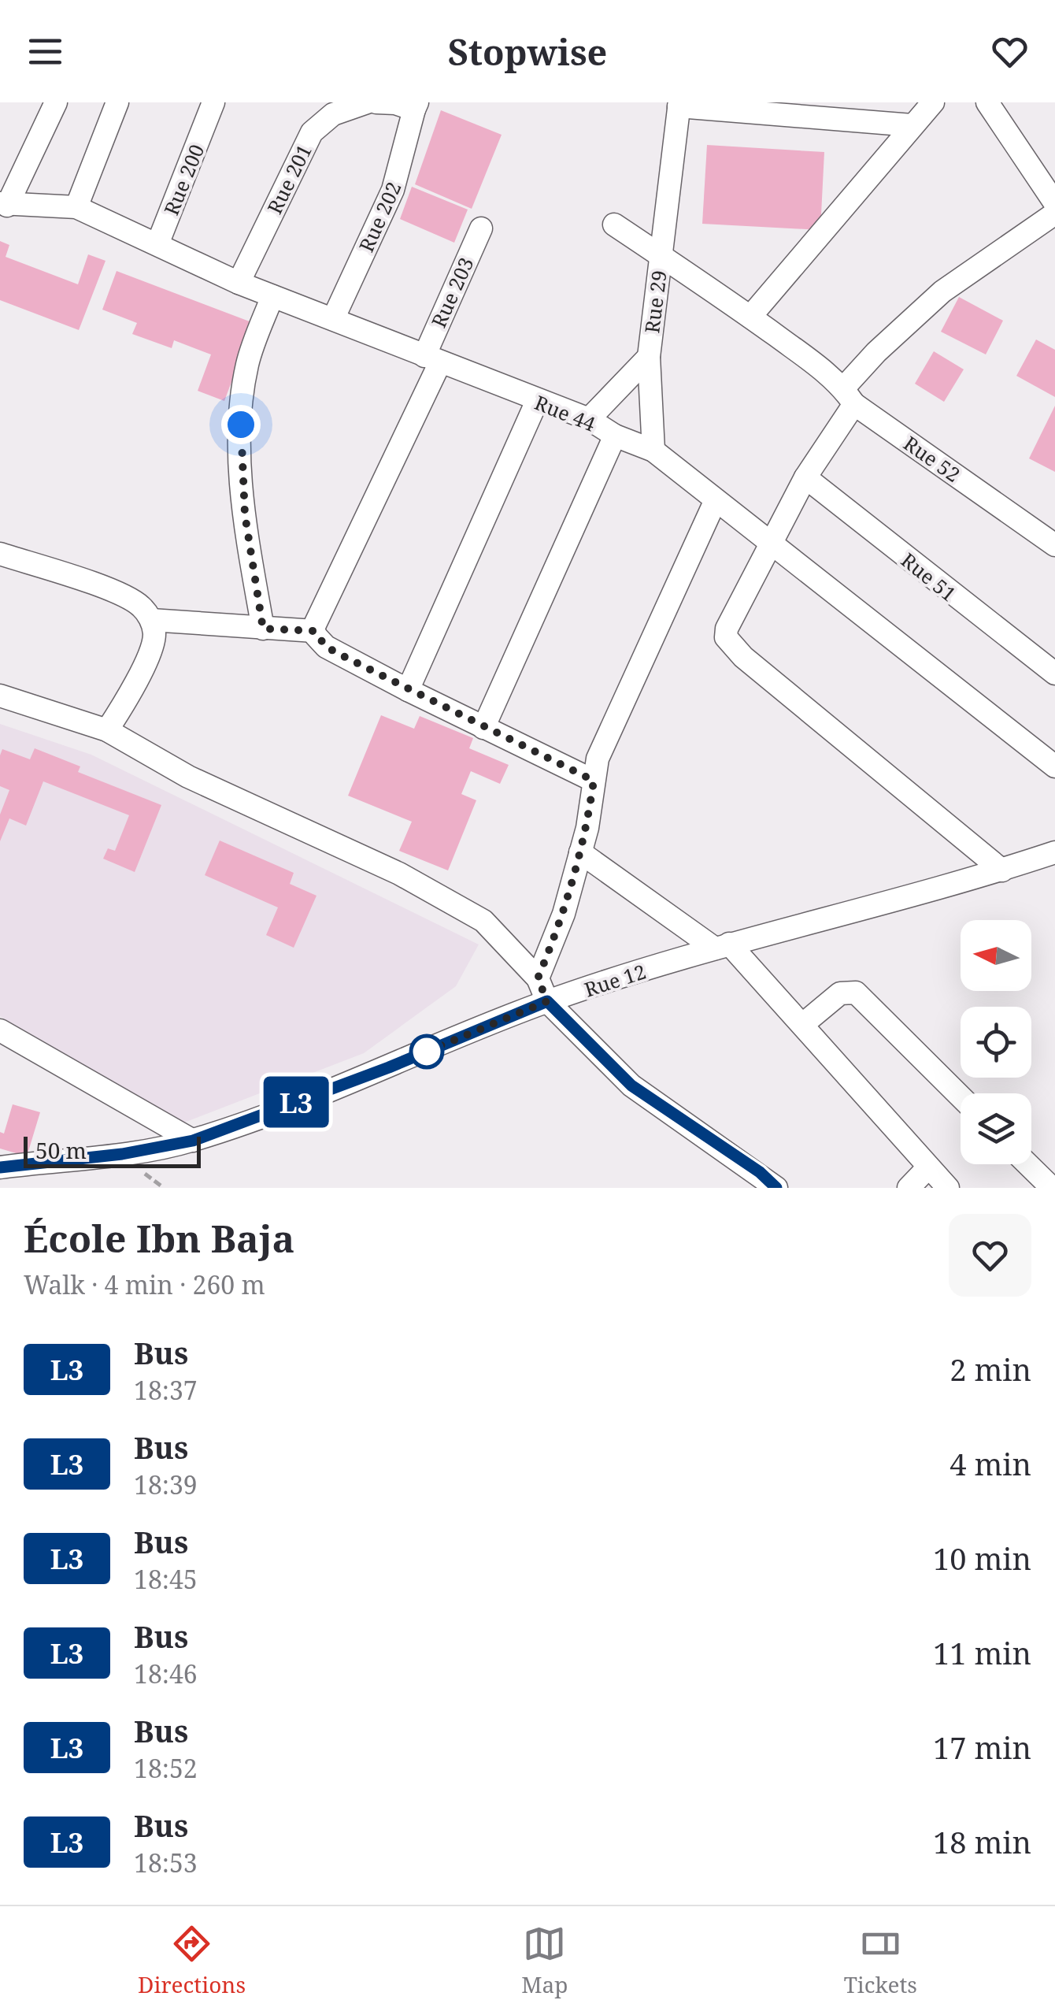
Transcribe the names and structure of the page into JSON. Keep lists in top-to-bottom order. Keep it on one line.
{"streets":{"street":["Rue 201","Rue 200","Rue 202","Rue 203","Rue 29","Rue 44","Rue 52","Rue 51","Rue 12"]},"crossings":[["Rue 201","Rue 44"],["Rue 200","Rue 44"],["Rue 202","Rue 44"],["Rue 203","Rue 44"],["Rue 29","Rue 44"],["Rue 29","Rue 52"]],"lines":["bus line L3"],"scale_bar":"50 m","north":"left","page":{"header":"Stopwise","on_map":"L3","scale":"50 m","heading":["École Ibn Baja","Walk · 4 min · 260 m"],"list":[{"mark":"L3","name":"Bus","note":"18:37","value":"2 min"},{"mark":"L3","name":"Bus","note":"18:39","value":"4 min"},{"mark":"L3","name":"Bus","note":"18:45","value":"10 min"},{"mark":"L3","name":"Bus","note":"18:46","value":"11 min"},{"mark":"L3","name":"Bus","note":"18:52","value":"17 min"},{"mark":"L3","name":"Bus","note":"18:53","value":"18 min"}],"tabs":["Directions","Map","Tickets"]}}
